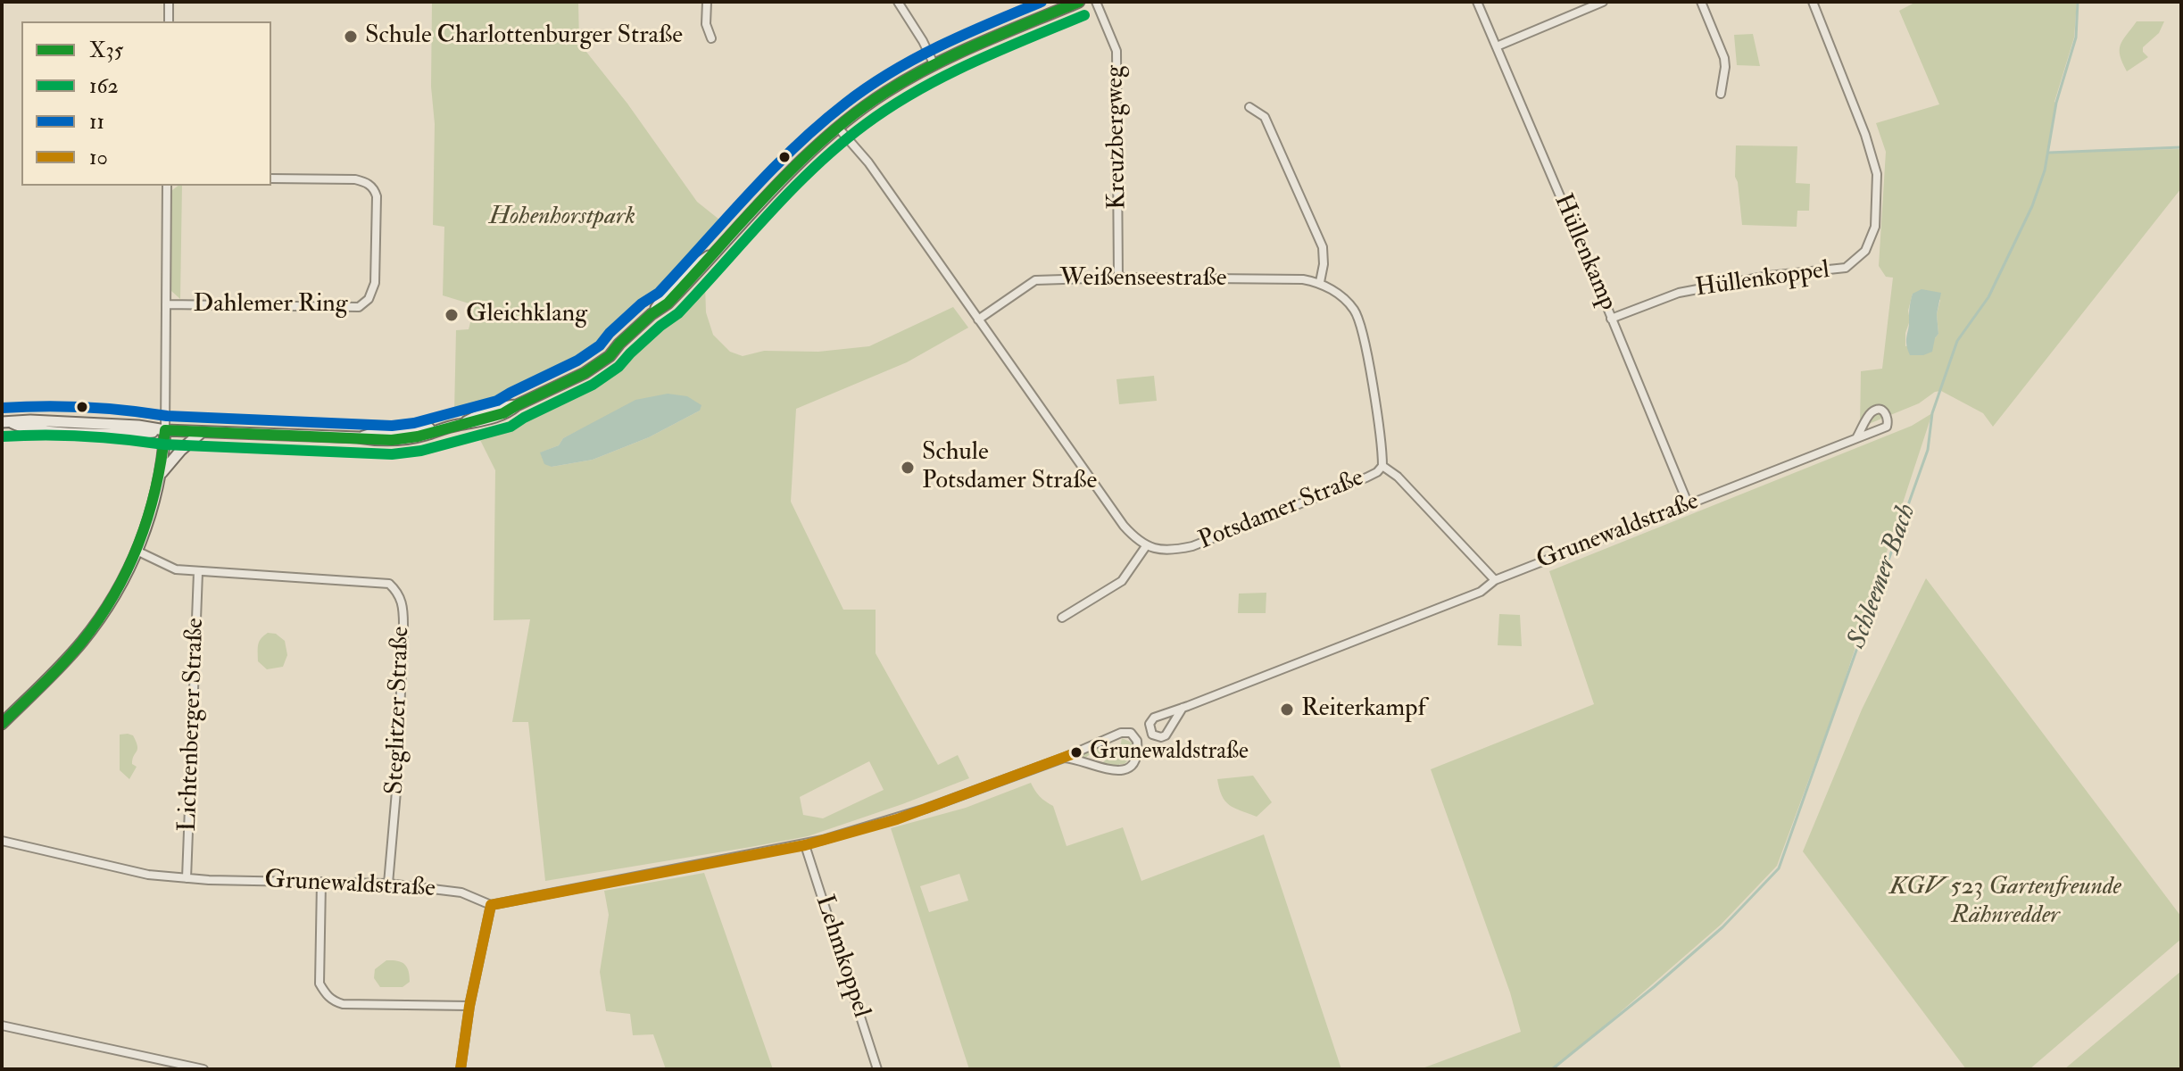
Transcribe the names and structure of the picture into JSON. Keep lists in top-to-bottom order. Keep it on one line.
{"streets":{"street":["Kreuzbergweg","Hüllenkamp","Weißenseestraße","Hüllenkoppel","Dahlemer Ring","Potsdamer Straße","Grunewaldstraße","Steglitzer Straße","Lichtenberger Straße","Lehmkoppel"]},"crossings":[["Kreuzbergweg","Weißenseestraße"],["Hüllenkamp","Hüllenkoppel"],["Hüllenkamp","Grunewaldstraße"],["Potsdamer Straße","Grunewaldstraße"],["Grunewaldstraße","Steglitzer Straße"],["Grunewaldstraße","Lichtenberger Straße"],["Steglitzer Straße","Lichtenberger Straße"]],"water":["Schleemer Bach"],"parks":["Hohenhorstpark","KGV 523 Gartenfreunde Rähnredder"],"places":["Schule Charlottenburger Straße","Gleichklang","Schule Potsdamer Straße","Reiterkampf","Grunewaldstraße"],"lines":["transit line X35","transit line 11","transit line 162","transit line 10"],"legend":["X35","162","11","10"]}
